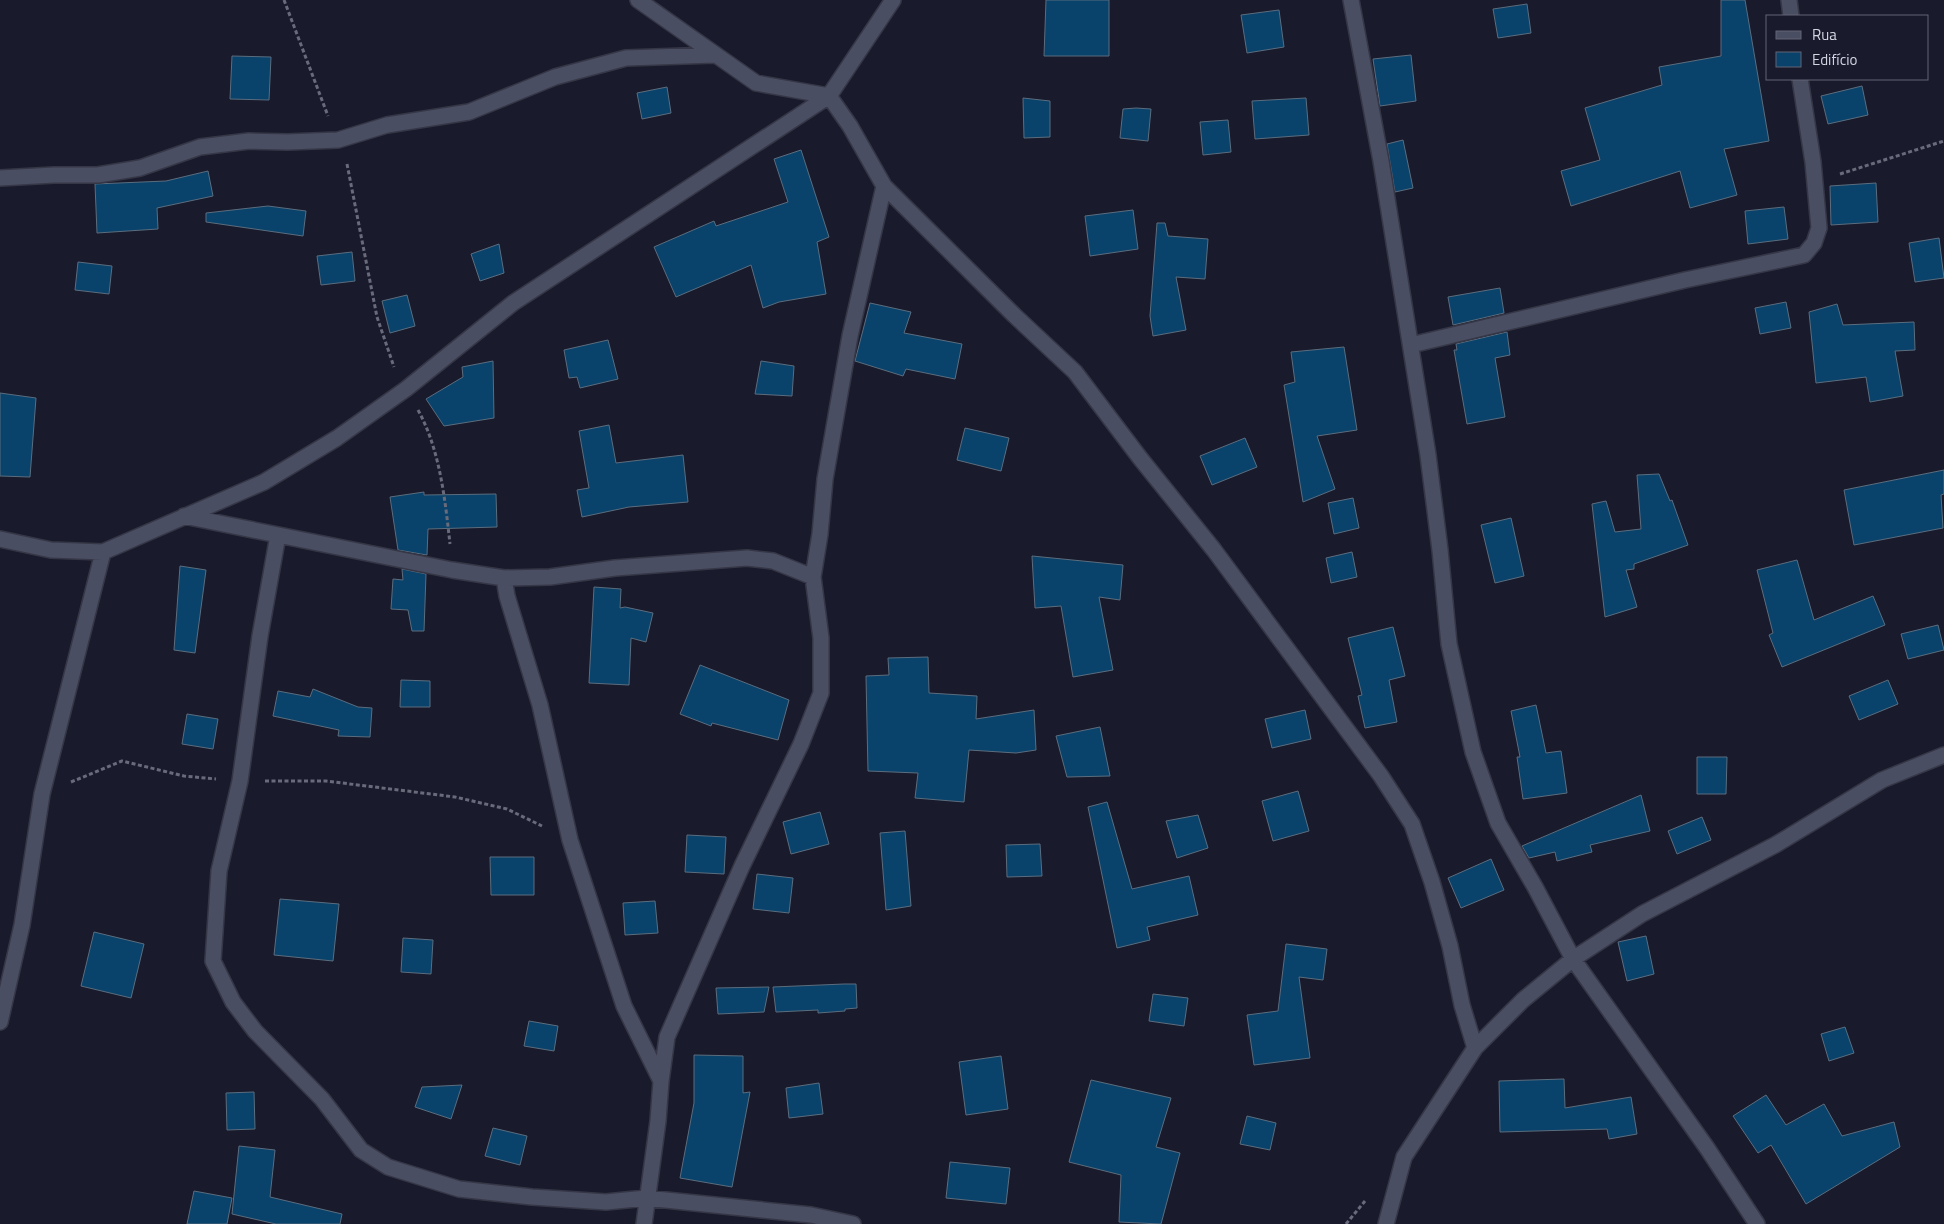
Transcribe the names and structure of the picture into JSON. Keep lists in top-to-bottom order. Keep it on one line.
{"legend":["Rua","Edifício"]}
